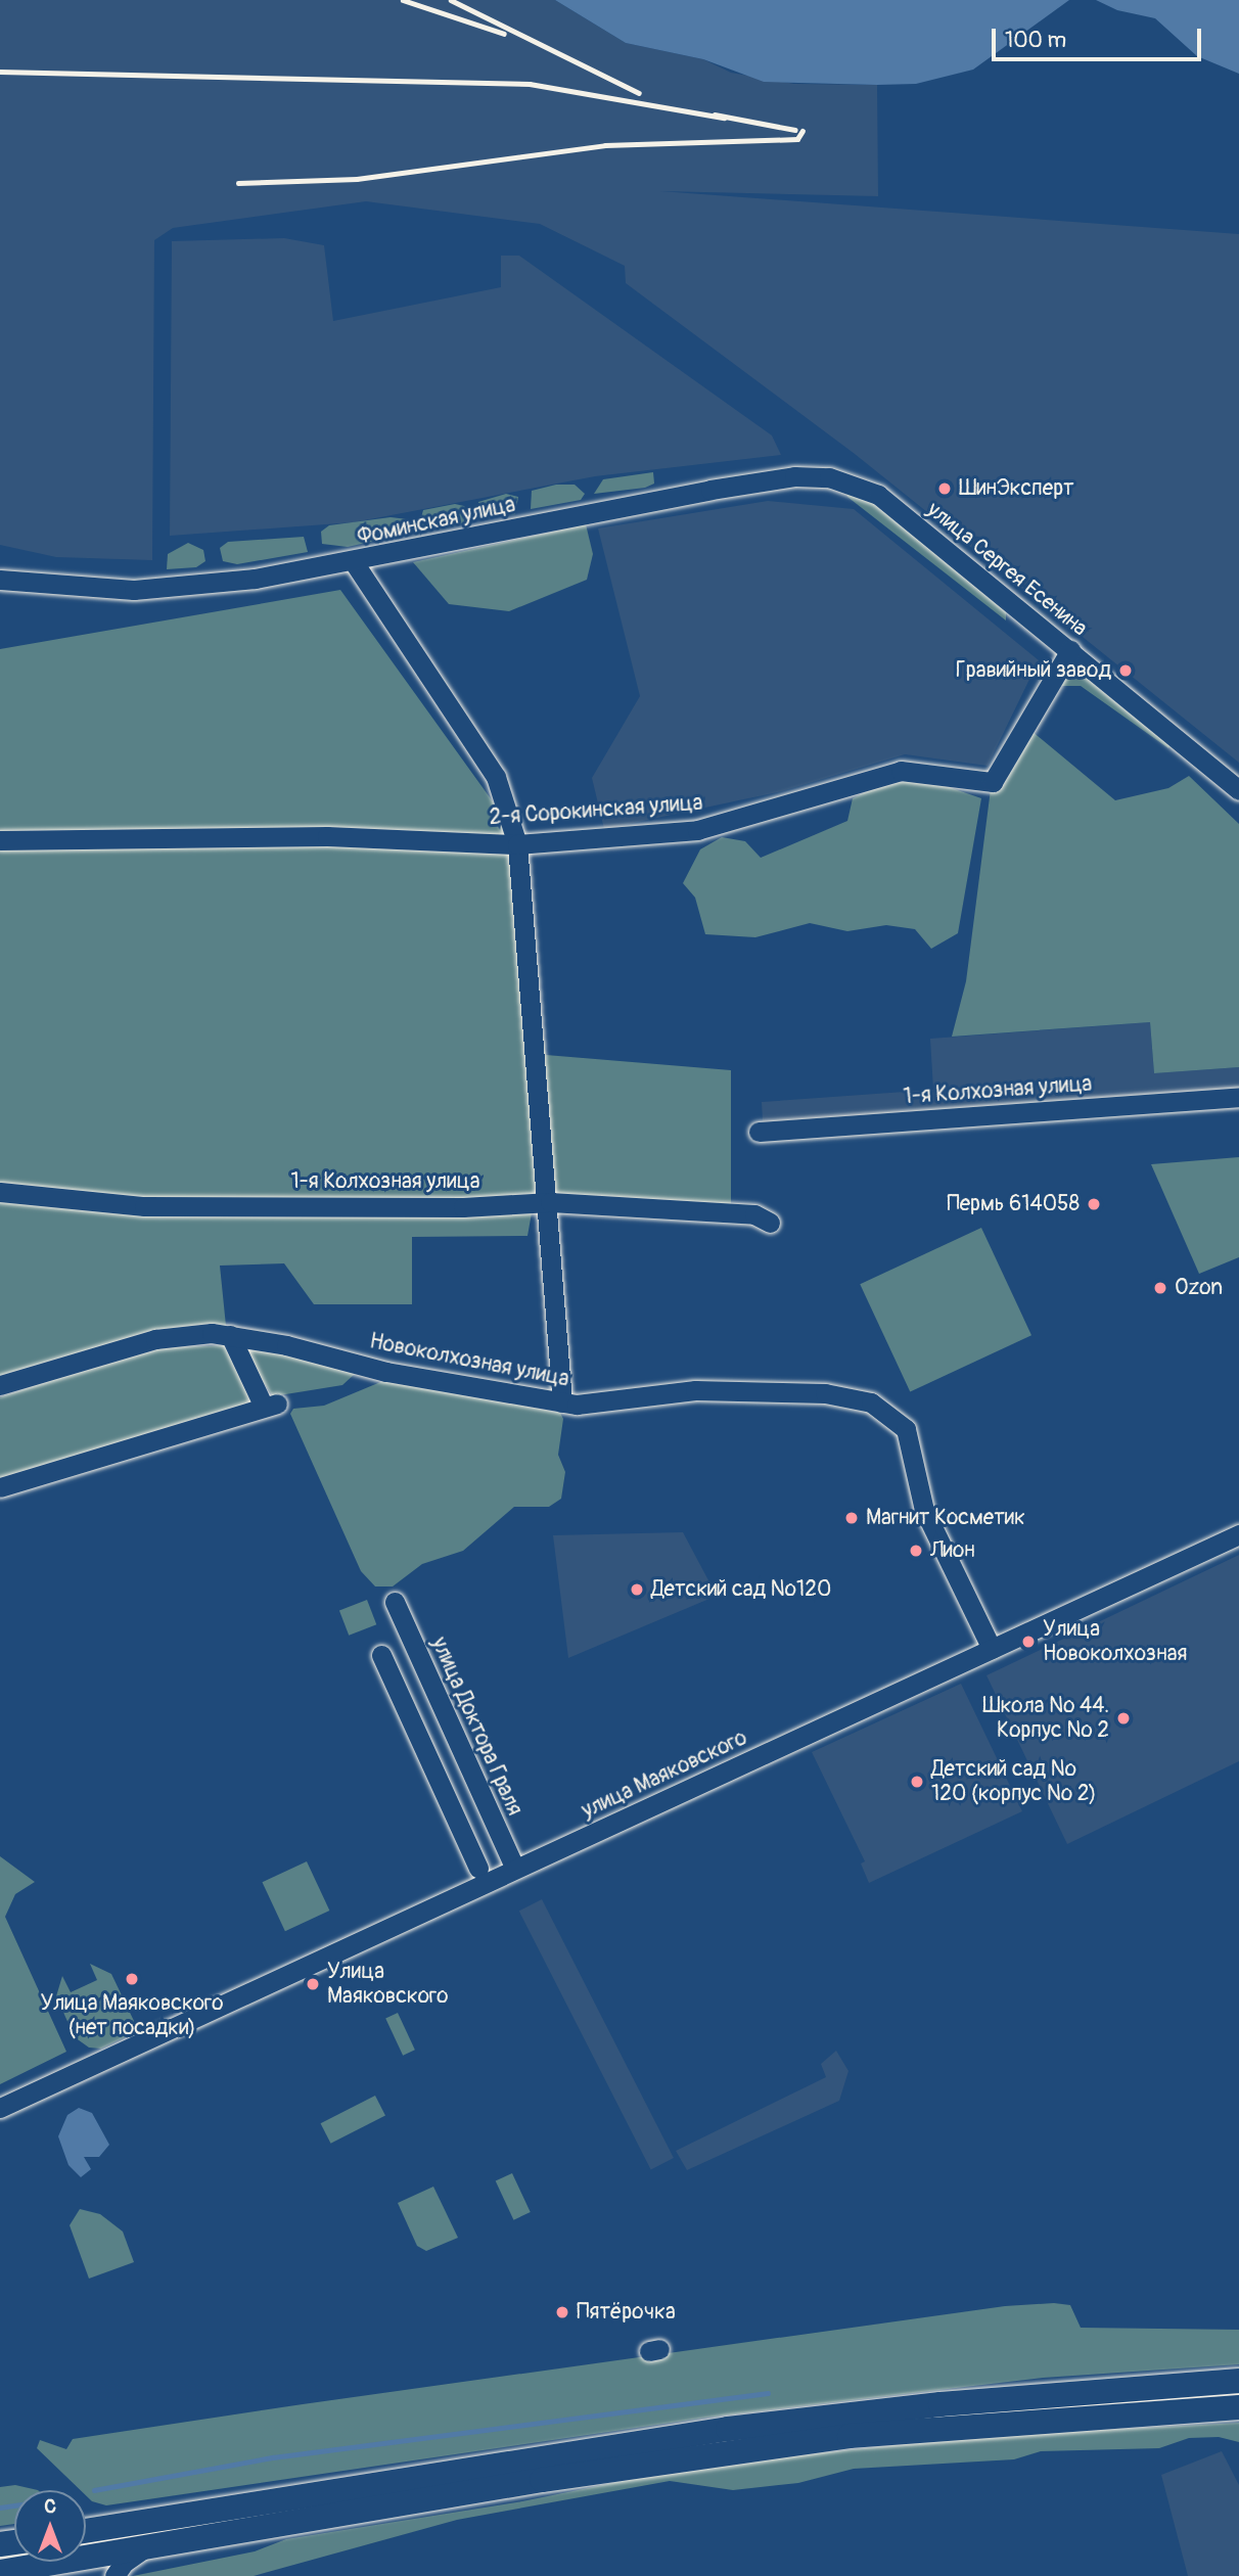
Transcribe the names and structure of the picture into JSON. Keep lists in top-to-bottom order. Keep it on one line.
{"streets":{"street":["Фоминская улица","улица Сергея Есенина","2-я Сорокинская улица","1-я Колхозная улица","Новоколхозная улица","улица Доктора Граля","улица Маяковского"]},"crossings":[["Фоминская улица","улица Сергея Есенина"],["улица Сергея Есенина","2-я Сорокинская улица"],["Новоколхозная улица","улица Маяковского"],["улица Доктора Граля","улица Маяковского"]],"places":["ШинЭксперт","Гравийный завод","Пермь 614058","Ozon","Магнит Косметик","Лион","Детский сад №120","Улица Новоколхозная","Школа № 44. Корпус № 2","Детский сад № 120 (корпус № 2)","Улица Маяковского (нет посадки)","Улица Маяковского","Пятёрочка"],"scale_bar":"100 m","north":"top"}
